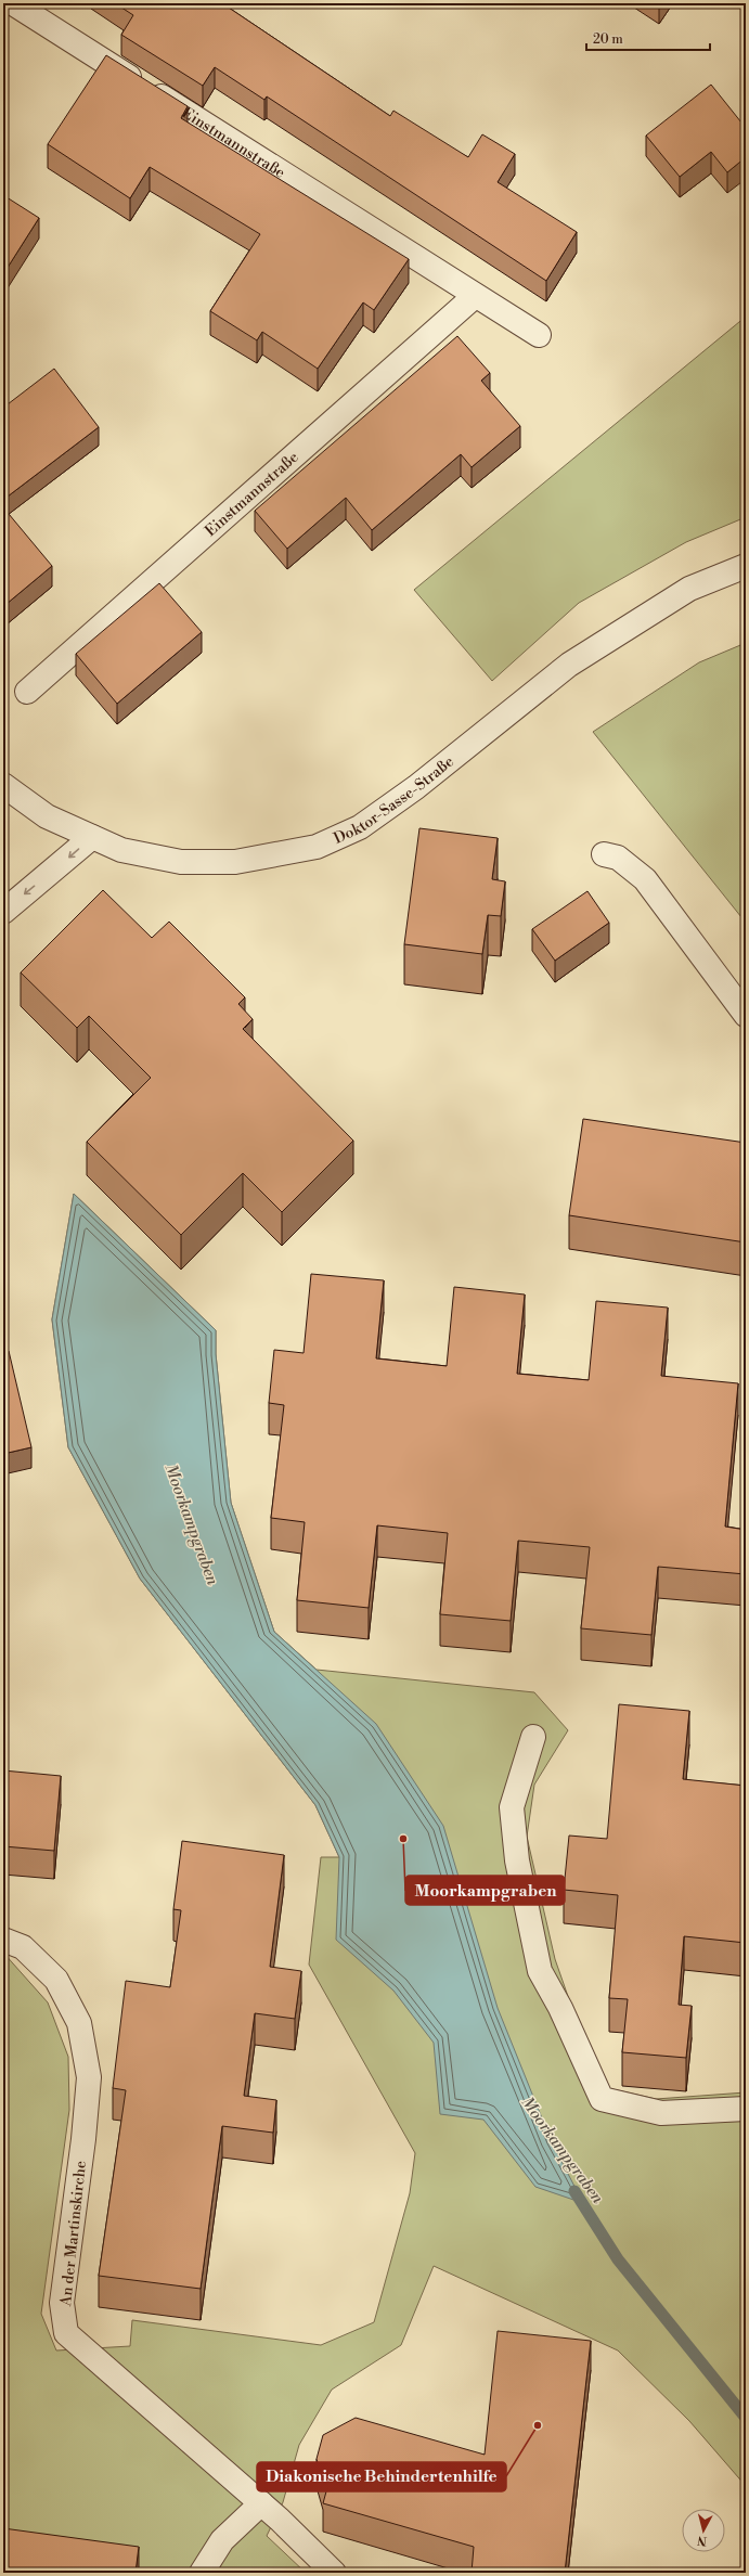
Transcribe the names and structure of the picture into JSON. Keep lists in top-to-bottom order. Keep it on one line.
{"streets":{"street":["Einstmannstraße","Doktor-Sasse-Straße","An der Martinskirche"]},"water":["Moorkampgraben"],"places":["Moorkampgraben","Diakonische Behindertenhilfe"],"scale_bar":"20 m","north":"bottom"}
